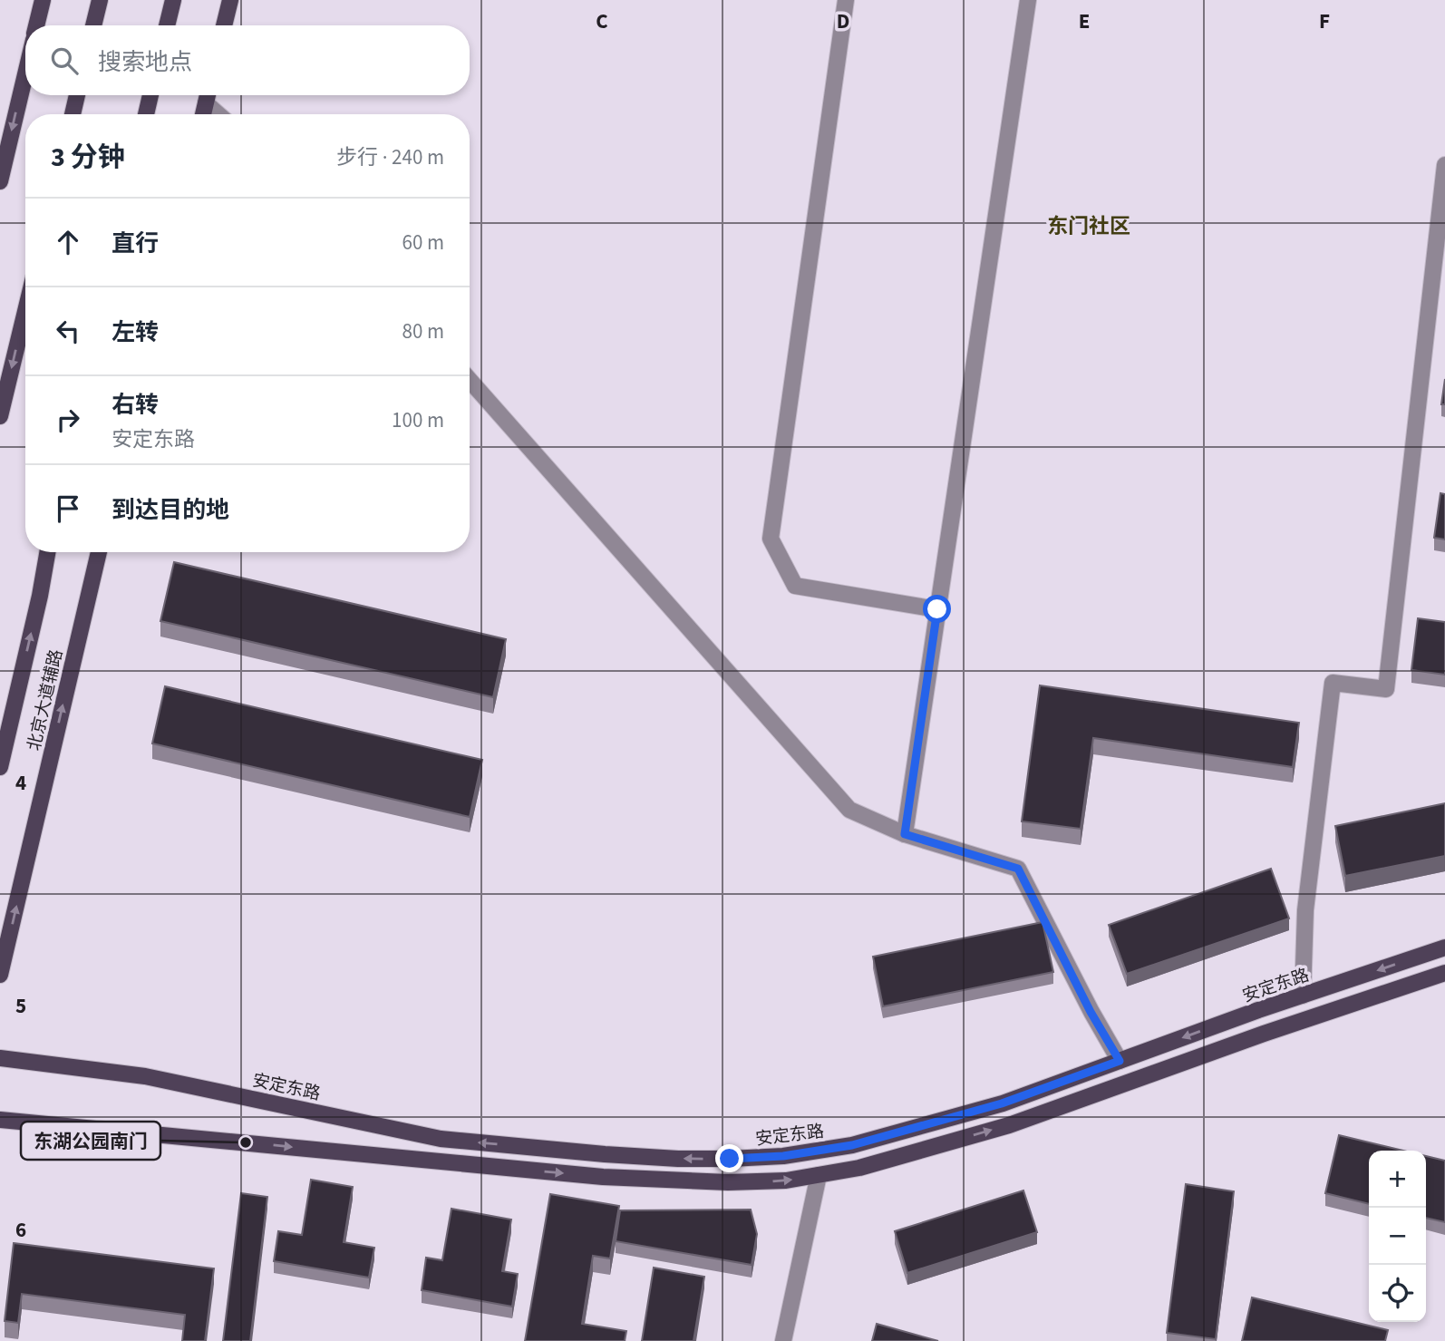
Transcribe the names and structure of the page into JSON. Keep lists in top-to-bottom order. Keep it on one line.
{"streets":{"main road":["北京大道辅路","安定东路"]},"districts":["东门社区"],"places":["东湖公园南门"],"page":{"search":"搜索地点","heading":["3 分钟","步行 · 240 m"],"list":[["直行","60 m"],["左转","80 m"],["右转","安定东路","100 m"],"到达目的地"],"map_buttons":["+","−"]},"grid":{"columns":["C","D","E","F"],"rows":["4","5","6"]}}
